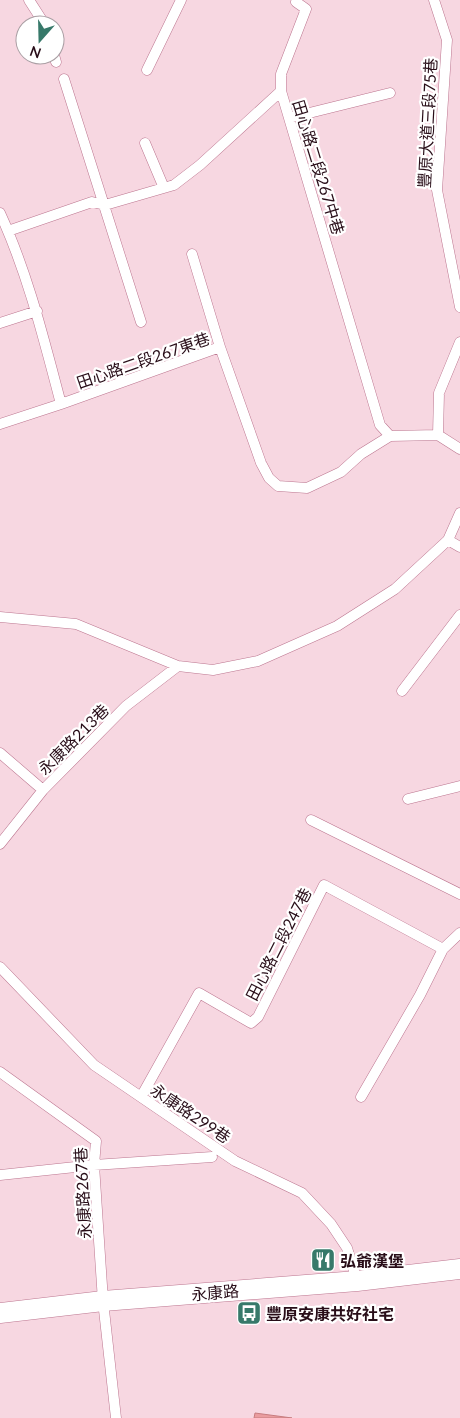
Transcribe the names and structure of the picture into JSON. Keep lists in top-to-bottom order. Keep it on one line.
{"streets":{"street":["永康路"],"lane":["豐原大道三段75巷","田心路二段267中巷","田心路二段267東巷","永康路213巷","田心路二段247巷","永康路299巷","永康路267巷"]},"crossings":[["田心路二段267中巷","田心路二段267東巷"],["田心路二段247巷","永康路299巷"],["永康路299巷","永康路"],["永康路267巷","永康路"]],"places":{"restaurant":["弘爺漢堡"],"bus stop":["豐原安康共好社宅"]},"north":"bottom"}
